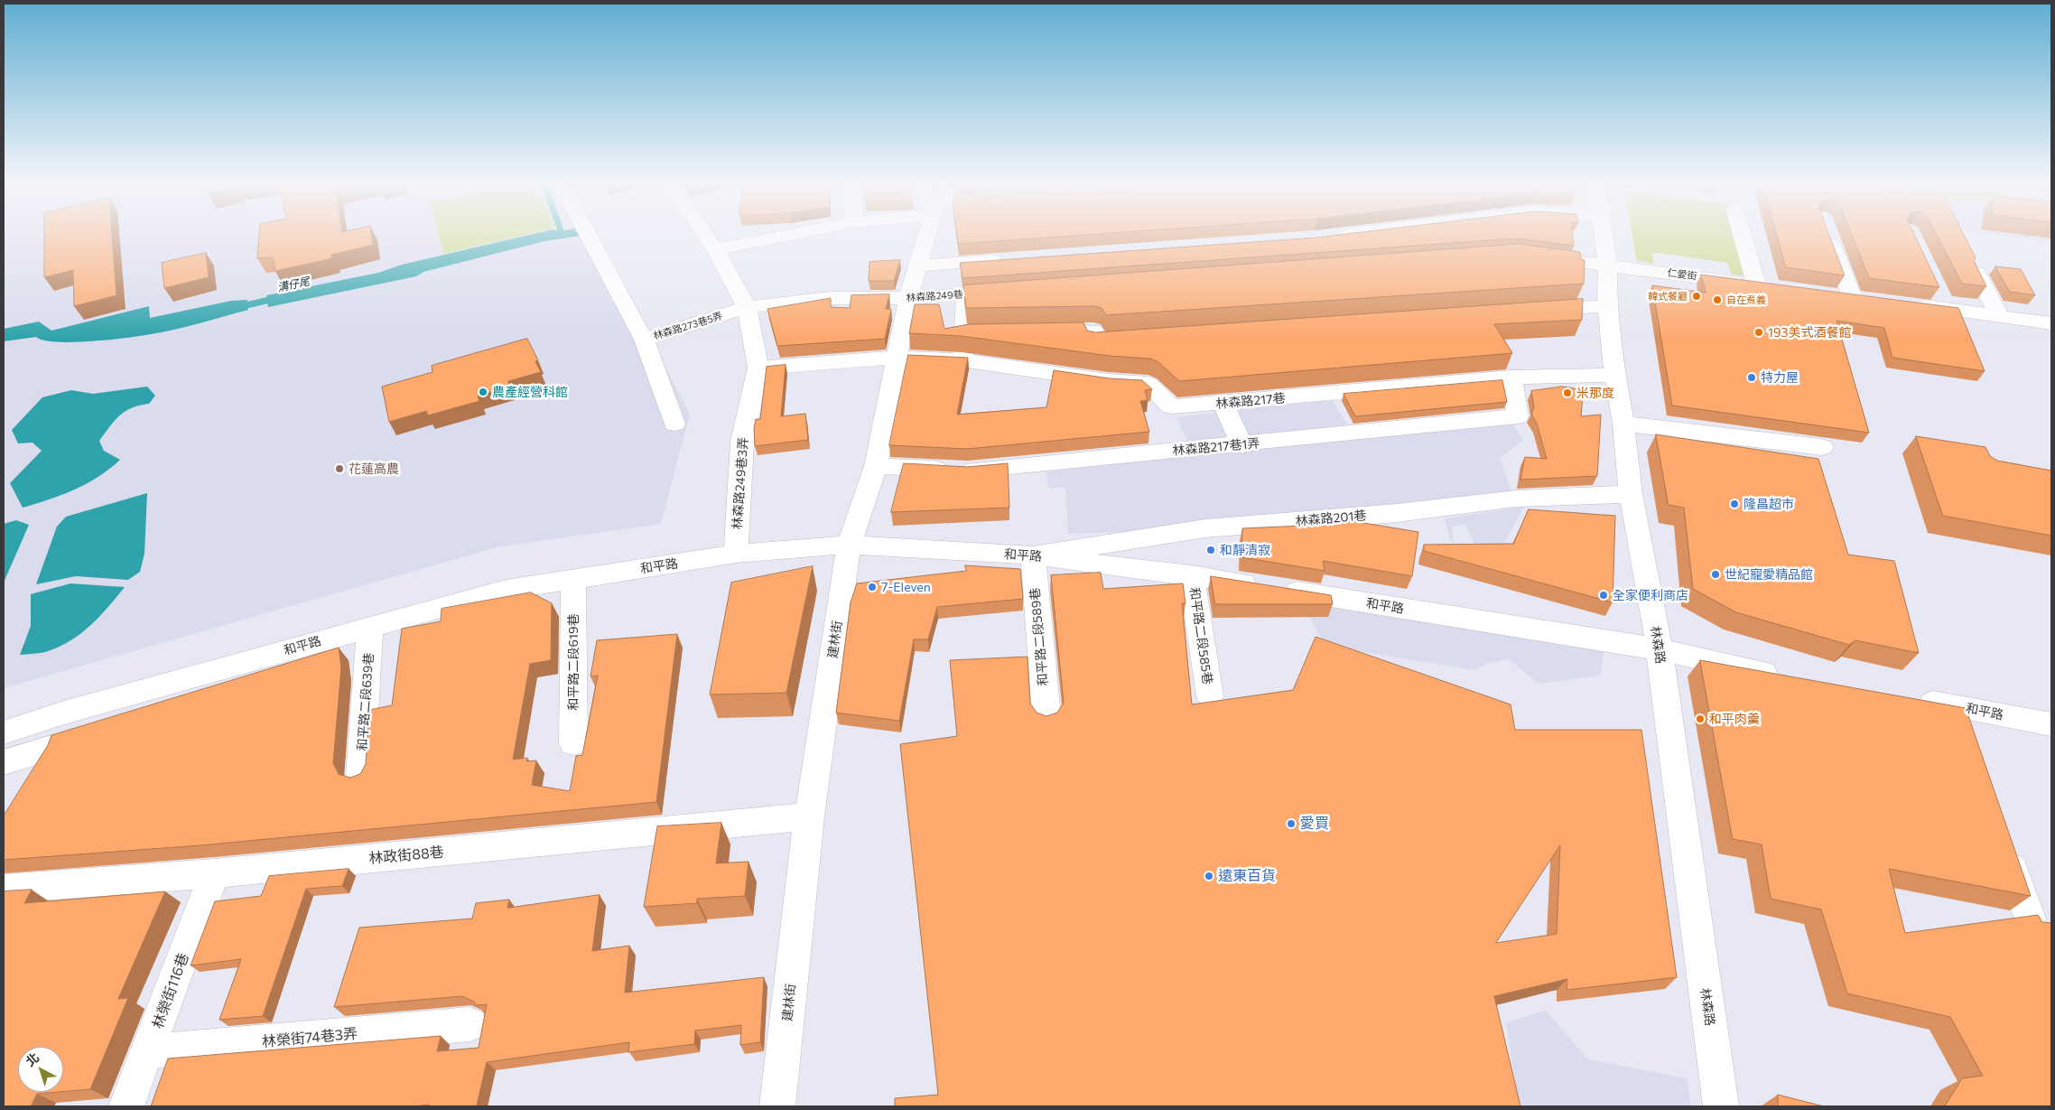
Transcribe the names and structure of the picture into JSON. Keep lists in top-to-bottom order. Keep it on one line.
{"streets":{"street":["仁愛街","林森路249巷","林森路273巷5弄","林森路217巷","林森路217巷1弄","林森路249巷3弄","林森路201巷","和平路","和平路二段585巷","和平路二段589巷","建林街","林森路","和平路二段619巷","和平路二段639巷","林政街88巷","林榮街116巷","林榮街74巷3弄"]},"crossings":[["仁愛街","林森路"],["林森路249巷","林森路273巷5弄"],["林森路249巷","林森路249巷3弄"],["林森路249巷","建林街"],["林森路273巷5弄","林森路249巷3弄"],["林森路217巷","林森路217巷1弄"],["林森路217巷","林森路249巷3弄"],["林森路217巷","建林街"],["林森路217巷","林森路"],["林森路217巷1弄","建林街"],["林森路249巷3弄","和平路"],["林森路201巷","和平路"],["林森路201巷","和平路二段589巷"],["林森路201巷","林森路"],["和平路","和平路二段585巷"],["和平路","和平路二段589巷"],["和平路","建林街"],["和平路","林森路"],["和平路","和平路二段619巷"],["和平路","和平路二段639巷"],["建林街","林政街88巷"],["林政街88巷","林榮街116巷"],["林榮街116巷","林榮街74巷3弄"]],"water":["溝仔尾"],"places":["韓式餐廳","自在煮義","193美式酒餐館","特力屋","農產經營科館","米那度","花蓮高農","隆昌超市","和靜清寂","世紀寵愛精品館","7-Eleven","全家便利商店","和平肉羹","愛買","遠東百貨"],"north":"top left"}
